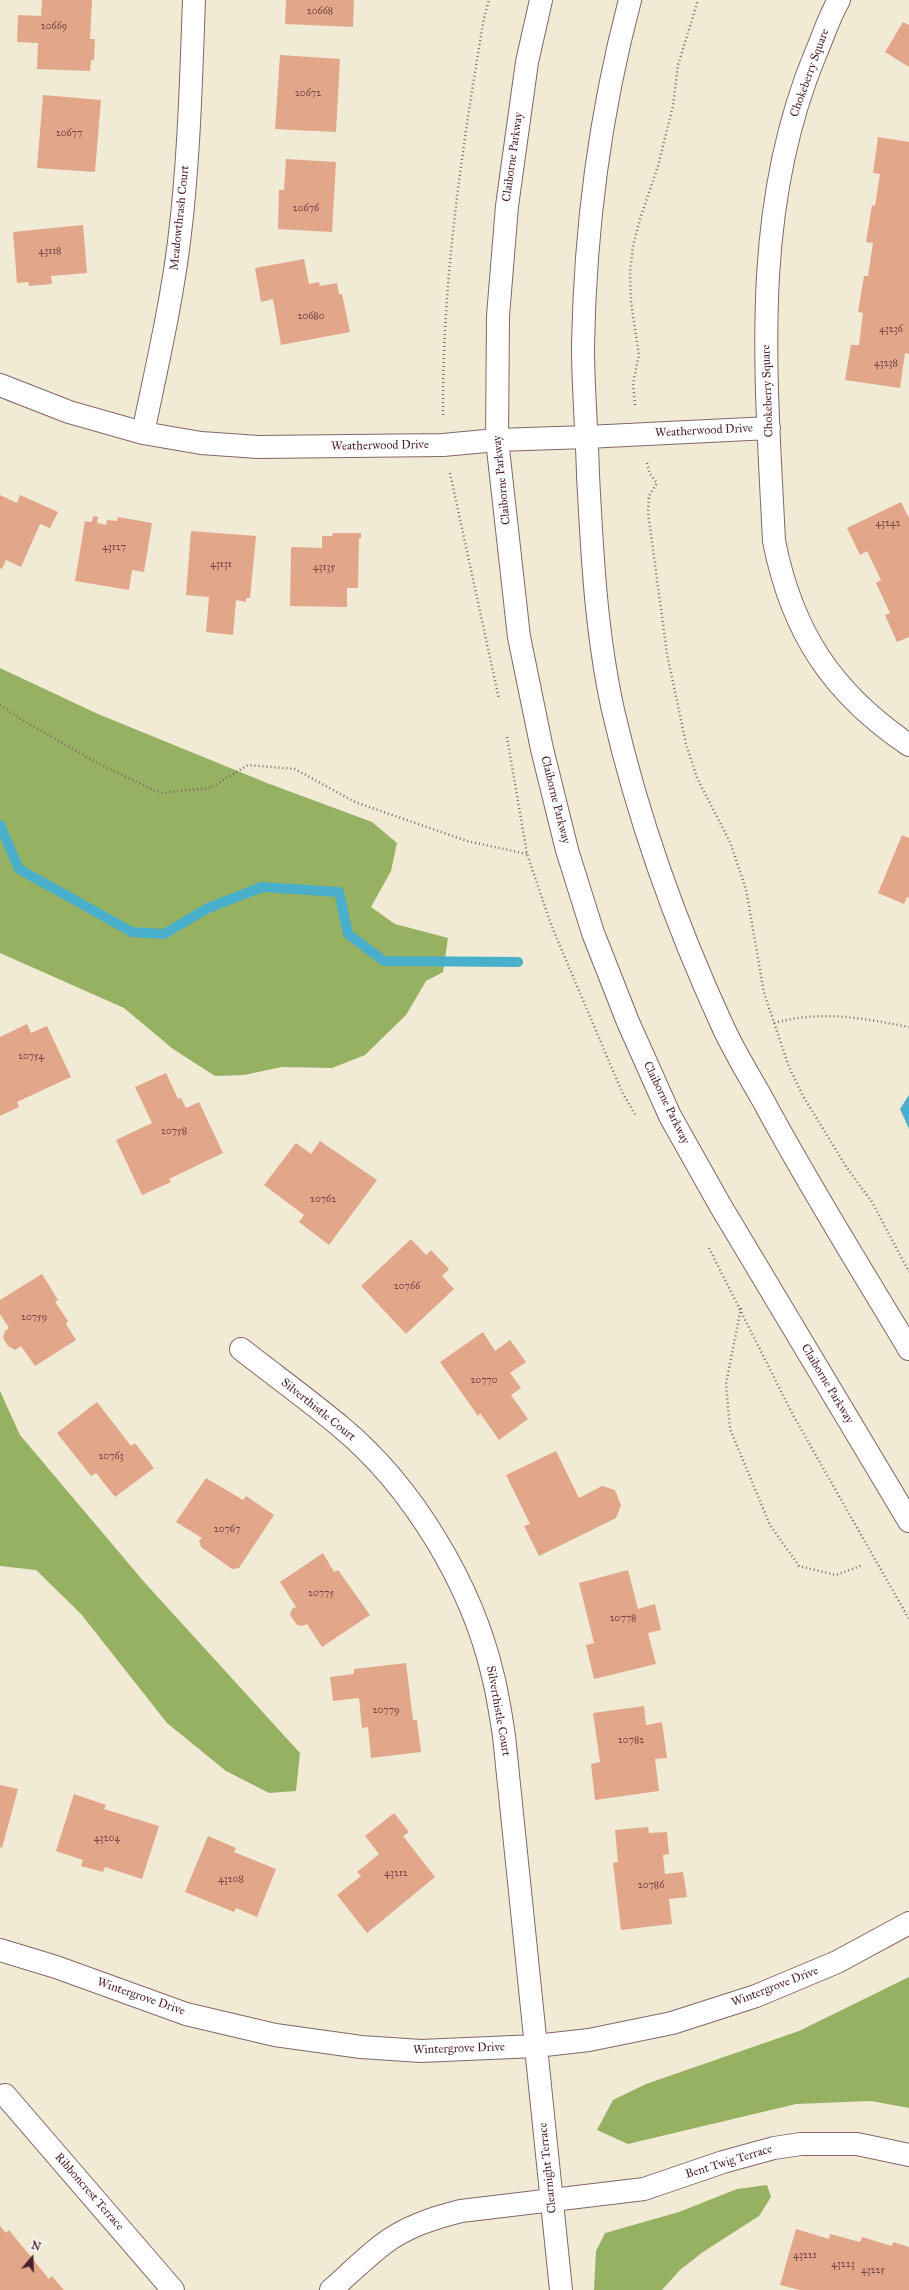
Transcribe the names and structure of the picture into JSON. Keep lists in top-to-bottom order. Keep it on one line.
{"streets":{"street":["Chokeberry Square","Claiborne Parkway","Meadowthrash Court","Weatherwood Drive","Silverthistle Court","Wintergrove Drive","Bent Twig Terrace","Clearnight Terrace","Ribboncrest Terrace"]},"crossings":[["Chokeberry Square","Weatherwood Drive"],["Claiborne Parkway","Weatherwood Drive"],["Meadowthrash Court","Weatherwood Drive"],["Silverthistle Court","Wintergrove Drive"],["Silverthistle Court","Clearnight Terrace"],["Wintergrove Drive","Clearnight Terrace"],["Bent Twig Terrace","Clearnight Terrace"]],"house_numbers":["20668","20669","20672","20677","20676","43118","20680","43236","43238","43242","43127","43131","43135","20754","20758","20762","20766","20759","20770","20763","20767","20775","20778","20779","20782","43204","43212","43208","20786","43221","43223","43225"],"north":"top"}
